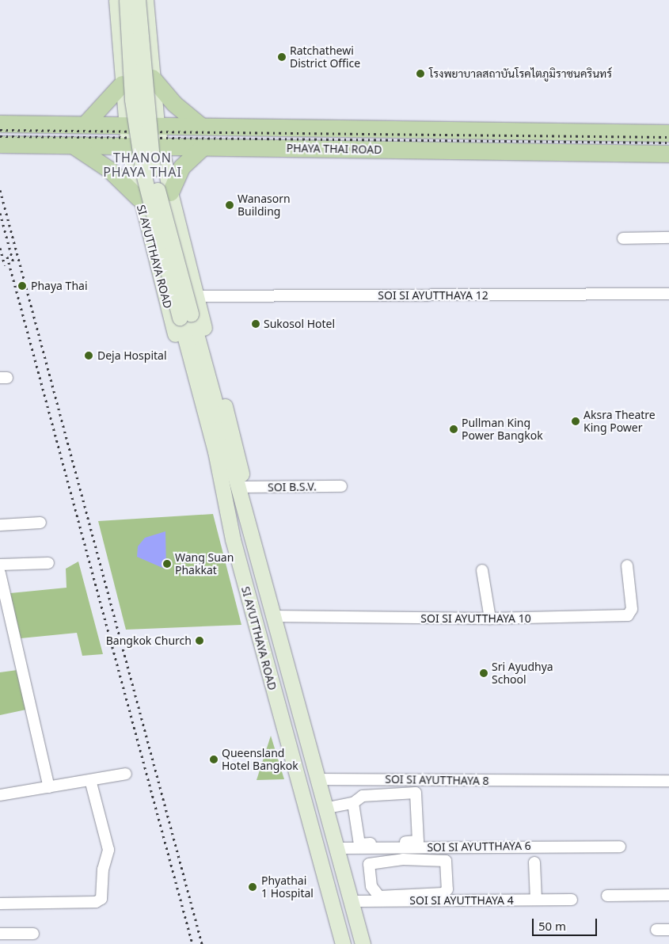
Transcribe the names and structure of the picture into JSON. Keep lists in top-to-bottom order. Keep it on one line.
{"streets":{"main road":["PHAYA THAI ROAD","SI AYUTTHAYA ROAD"],"street":["SOI SI AYUTTHAYA 12","SOI B.S.V.","SOI SI AYUTTHAYA 10","SOI SI AYUTTHAYA 8","SOI SI AYUTTHAYA 6","SOI SI AYUTTHAYA 4"]},"crossings":[["PHAYA THAI ROAD","SI AYUTTHAYA ROAD"],["SI AYUTTHAYA ROAD","SOI SI AYUTTHAYA 12"],["SI AYUTTHAYA ROAD","SOI B.S.V."],["SI AYUTTHAYA ROAD","SOI SI AYUTTHAYA 10"],["SI AYUTTHAYA ROAD","SOI SI AYUTTHAYA 8"],["SI AYUTTHAYA ROAD","SOI SI AYUTTHAYA 6"],["SI AYUTTHAYA ROAD","SOI SI AYUTTHAYA 4"]],"districts":["THANON PHAYA THAI"],"places":["Ratchathewi District Office","โรงพยาบาลสถาบันโรคไตภูมิราชนครินทร์","Wanasorn Building","Phaya Thai","Sukosol Hotel","Deja Hospital","Aksra Theatre King Power","Pullman King Power Bangkok","Wang Suan Phakkat","Bangkok Church","Sri Ayudhya School","Queensland Hotel Bangkok","Phyathai 1 Hospital"],"scale_bar":"50 m"}
